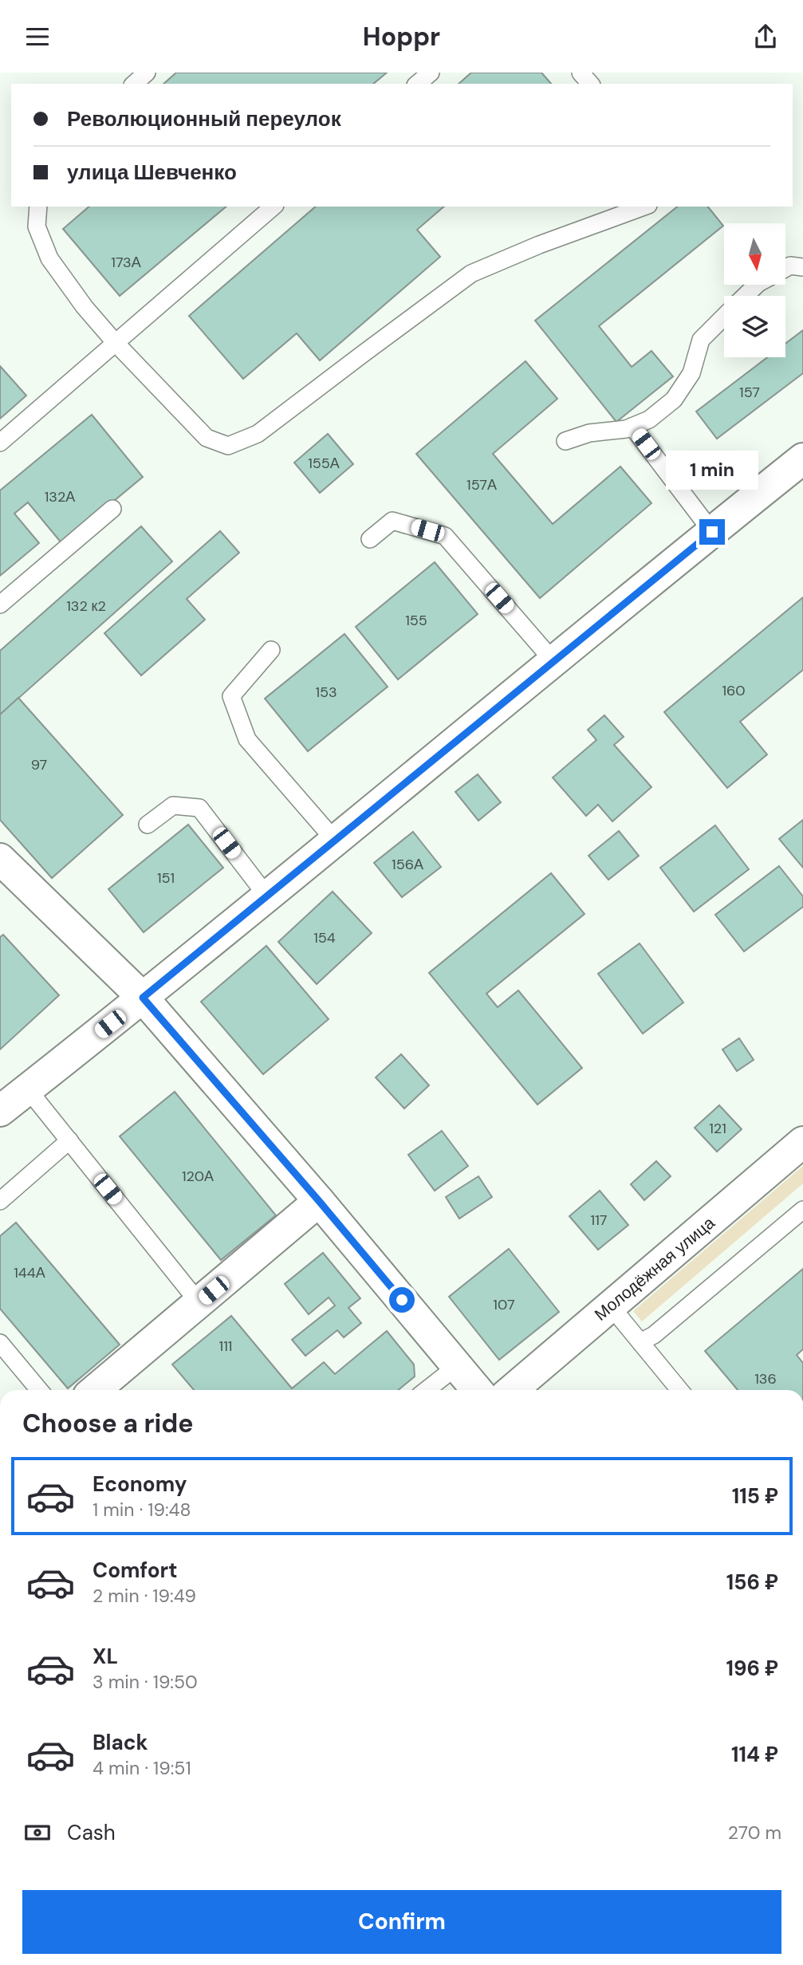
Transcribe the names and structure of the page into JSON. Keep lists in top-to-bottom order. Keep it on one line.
{"streets":{"street":["Молодёжная улица"]},"house_numbers":["173А","157","155А","157А","132А","132 к2","155","160","153","97","156А","151","154","121","120А","117","144А","107","111","136"],"north":"bottom","page":{"header":"Hoppr","banner":["Революционный переулок","улица Шевченко"],"bubble":"1 min","heading":"Choose a ride","list":[{"name":"Economy","note":"1 min · 19:48","value":"115 ₽"},{"name":"Comfort","note":"2 min · 19:49","value":"156 ₽"},{"name":"XL","note":"3 min · 19:50","value":"196 ₽"},{"name":"Black","note":"4 min · 19:51","value":"114 ₽"}],"pay":["Cash","270 m"],"buttons":"Confirm"}}
